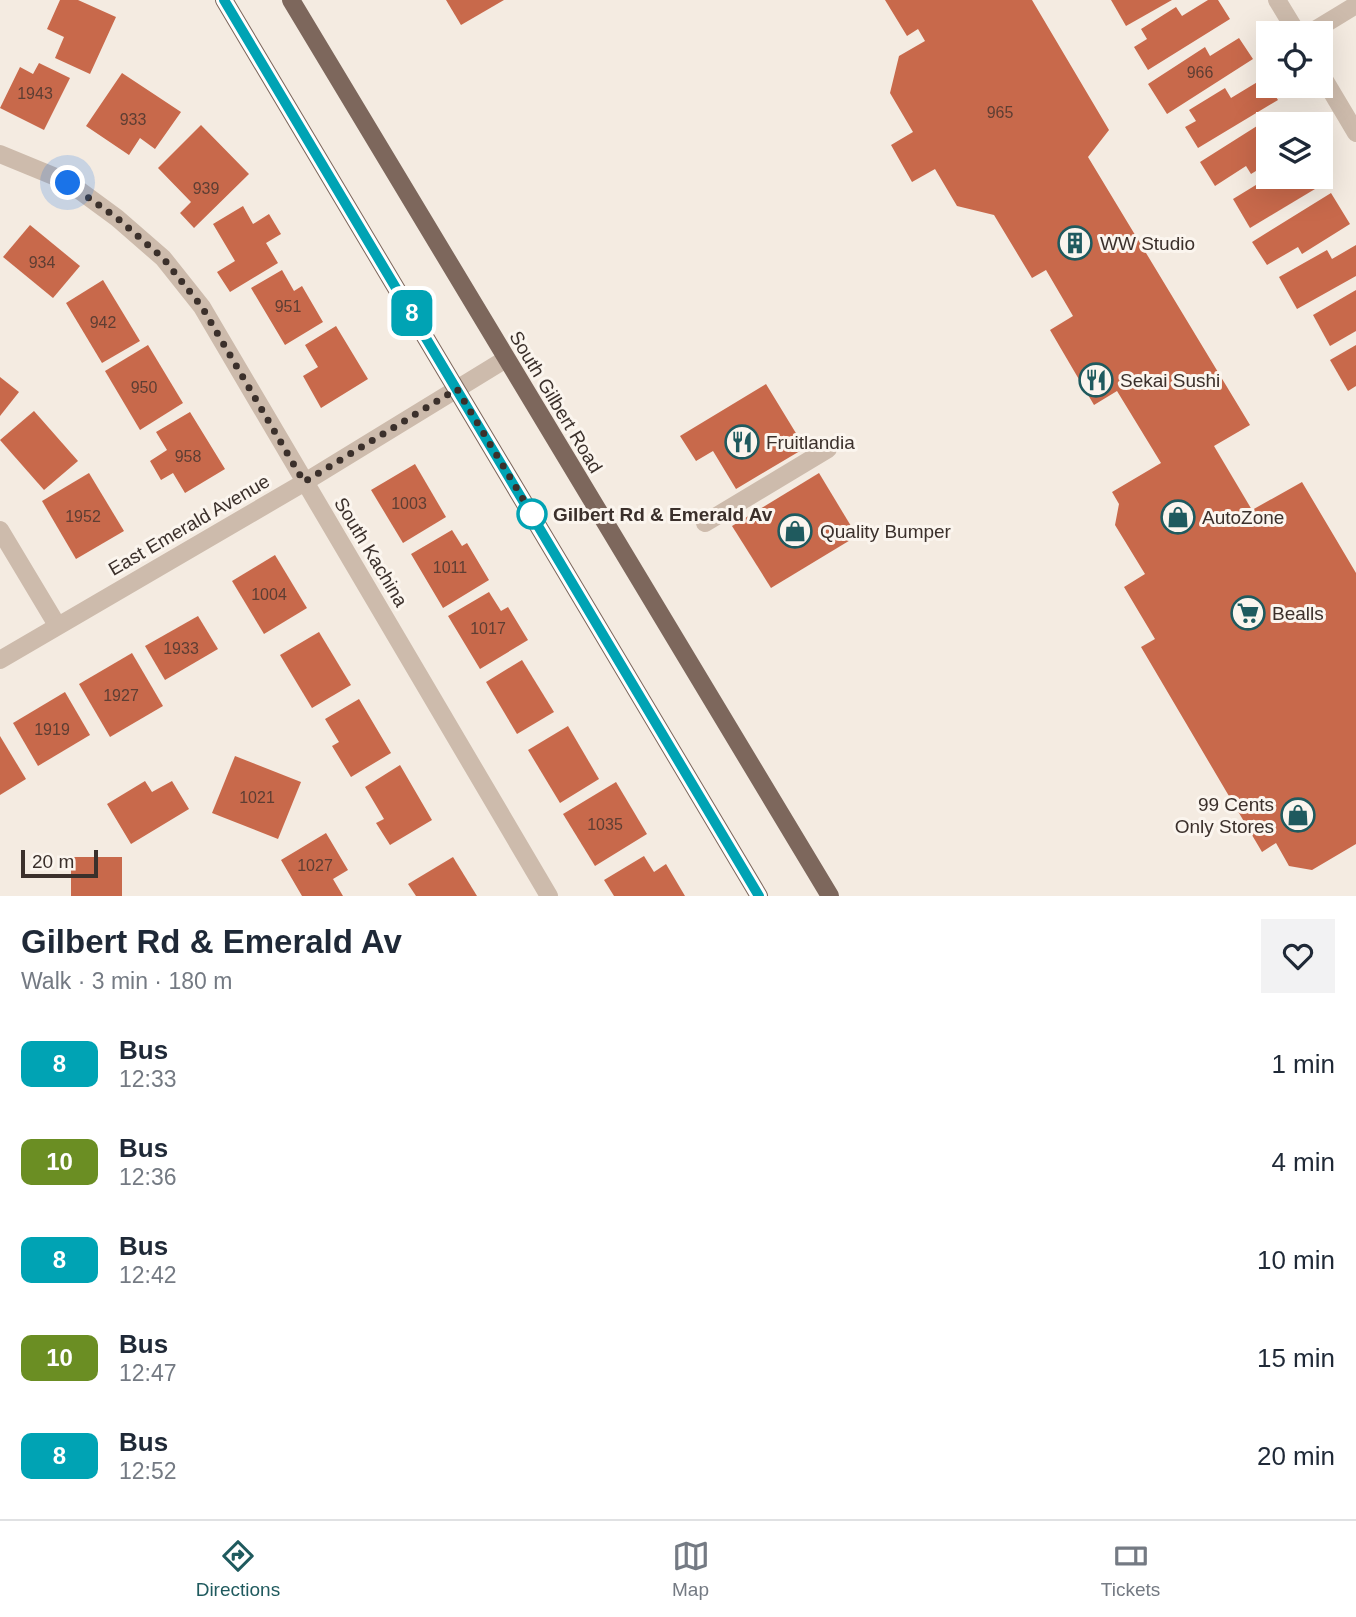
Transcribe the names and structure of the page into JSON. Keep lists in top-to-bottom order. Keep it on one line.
{"streets":{"main road":["South Gilbert Road"],"street":["East Emerald Avenue","South Kachina"]},"crossings":[["South Gilbert Road","East Emerald Avenue"],["East Emerald Avenue","South Kachina"]],"places":{"building":["WW Studio"],"restaurant":["Sekai Sushi","Fruitlandia"],"other":["Gilbert Rd & Emerald Av"],"shop":["AutoZone","Quality Bumper","99 Cents Only Stores"],"supermarket":["Bealls"]},"lines":["bus line 8"],"house_numbers":["966","1943","965","933","939","934","951","942","950","958","1003","1952","1011","1004","1017","1933","1927","1919","1021","1035","1027"],"scale_bar":"20 m","page":{"on_map":"8","scale":"20 m","heading":["Gilbert Rd & Emerald Av","Walk · 3 min · 180 m"],"list":[{"mark":"8","name":"Bus","note":"12:33","value":"1 min"},{"mark":"10","name":"Bus","note":"12:36","value":"4 min"},{"mark":"8","name":"Bus","note":"12:42","value":"10 min"},{"mark":"10","name":"Bus","note":"12:47","value":"15 min"},{"mark":"8","name":"Bus","note":"12:52","value":"20 min"}],"tabs":["Directions","Map","Tickets"]}}
